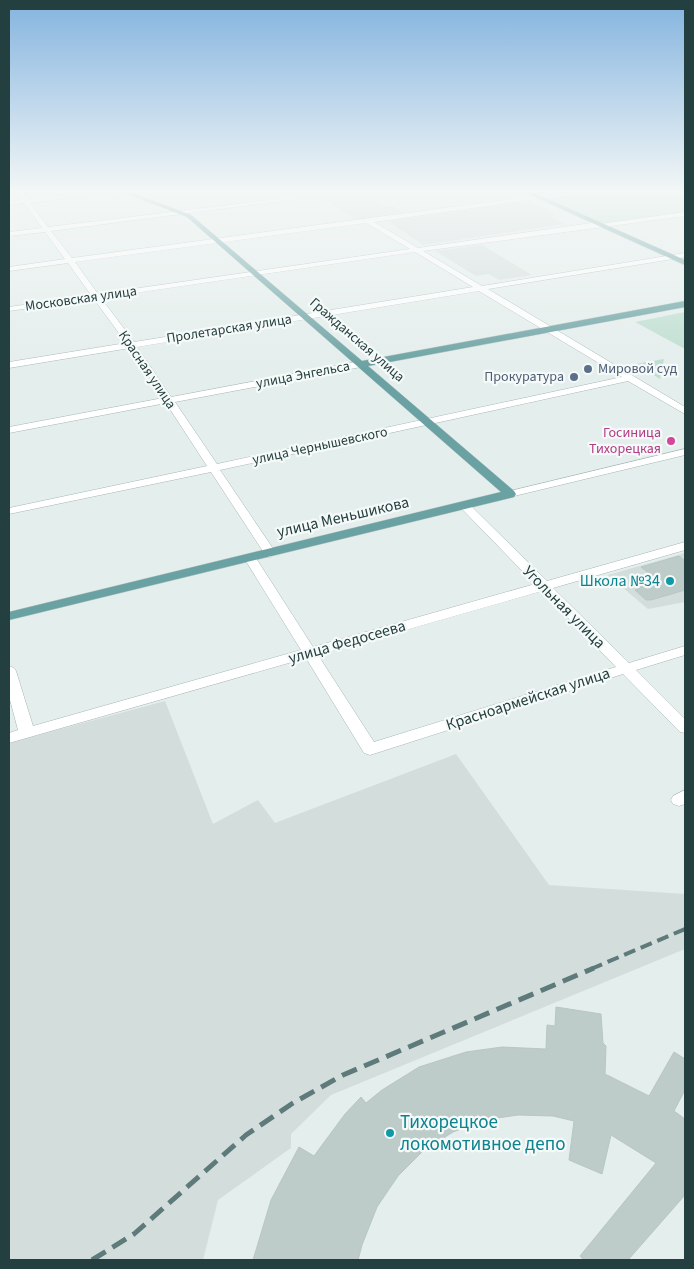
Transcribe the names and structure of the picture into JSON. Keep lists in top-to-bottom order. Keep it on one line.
{"streets":{"main road":["Гражданская улица","улица Энгельса","улица Меньшикова"],"street":["Московская улица","Пролетарская улица","Красная улица","улица Чернышевского","Угольная улица","улица Федосеева","Красноармейская улица"]},"crossings":[["Московская улица","Гражданская улица"],["Московская улица","Красная улица"],["Пролетарская улица","Гражданская улица"],["Пролетарская улица","Красная улица"],["Гражданская улица","улица Энгельса"],["Гражданская улица","улица Чернышевского"],["Гражданская улица","улица Меньшикова"],["Красная улица","улица Энгельса"],["Красная улица","улица Чернышевского"],["Красная улица","улица Меньшикова"],["улица Меньшикова","Угольная улица"],["Угольная улица","улица Федосеева"],["Угольная улица","Красноармейская улица"],["улица Федосеева","Красноармейская улица"]],"places":["Мировой суд","Прокуратура","Госиница Тихорецкая","Школа №34","Тихорецкое локомотивное депо"]}
